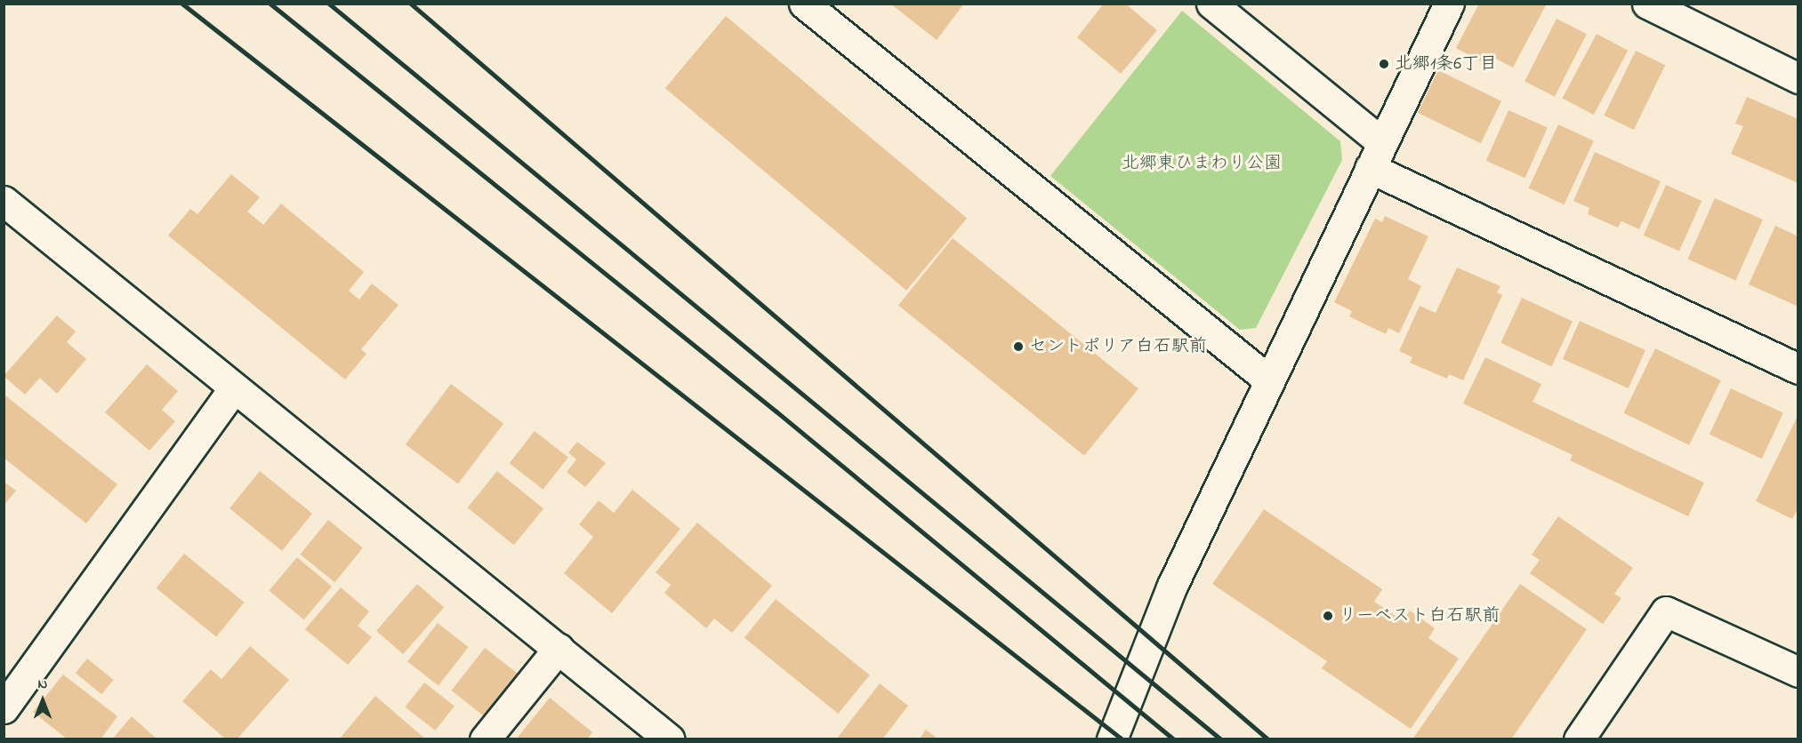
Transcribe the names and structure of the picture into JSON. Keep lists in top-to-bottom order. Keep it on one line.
{"parks":["北郷東ひまわり公園"],"places":["北郷1条6丁目","セントポリア白石駅前","リーベスト白石駅前"],"north":"top"}
